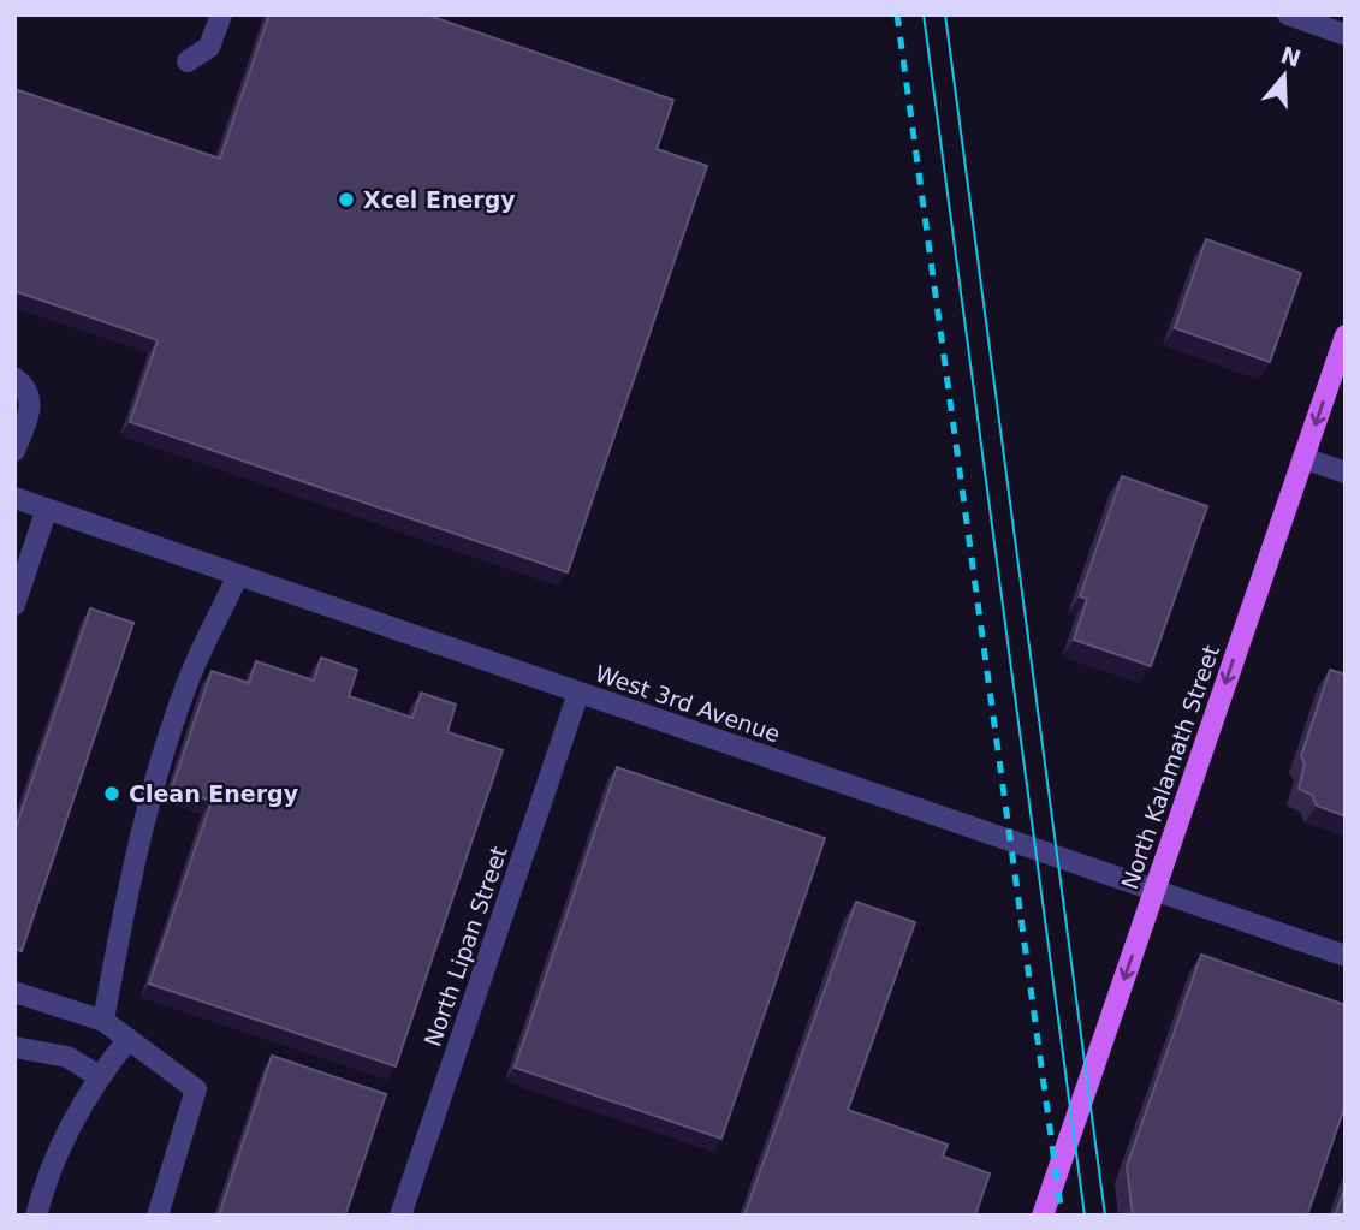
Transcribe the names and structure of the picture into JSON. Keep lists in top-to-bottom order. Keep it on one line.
{"streets":{"main road":["North Kalamath Street"],"street":["West 3rd Avenue","North Lipan Street"]},"crossings":[["West 3rd Avenue","North Kalamath Street"],["West 3rd Avenue","North Lipan Street"]],"one_way":["North Kalamath Street"],"places":["Xcel Energy","Clean Energy"],"north":"top"}
